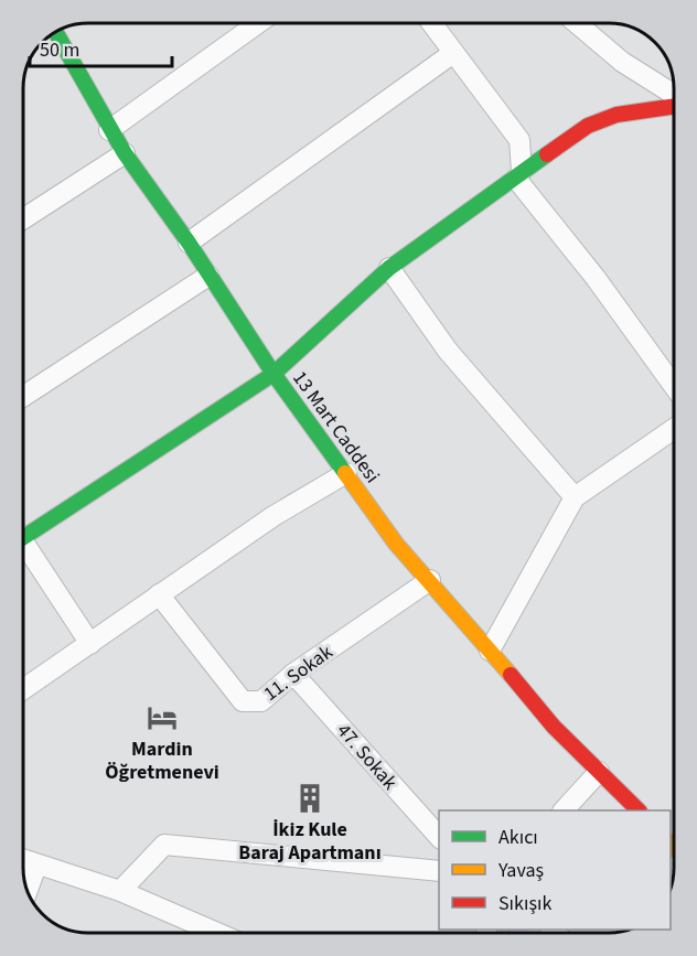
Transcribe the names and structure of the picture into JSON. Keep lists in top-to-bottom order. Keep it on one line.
{"streets":{"street":["13 Mart Caddesi","11. Sokak","47. Sokak"]},"crossings":[["13 Mart Caddesi","11. Sokak"],["11. Sokak","47. Sokak"]],"places":{"hotel":["Mardin Öğretmenevi"],"building":["İkiz Kule Baraj Apartmanı"]},"legend":["Akıcı","Yavaş","Sıkışık"],"scale_bar":"50 m"}
